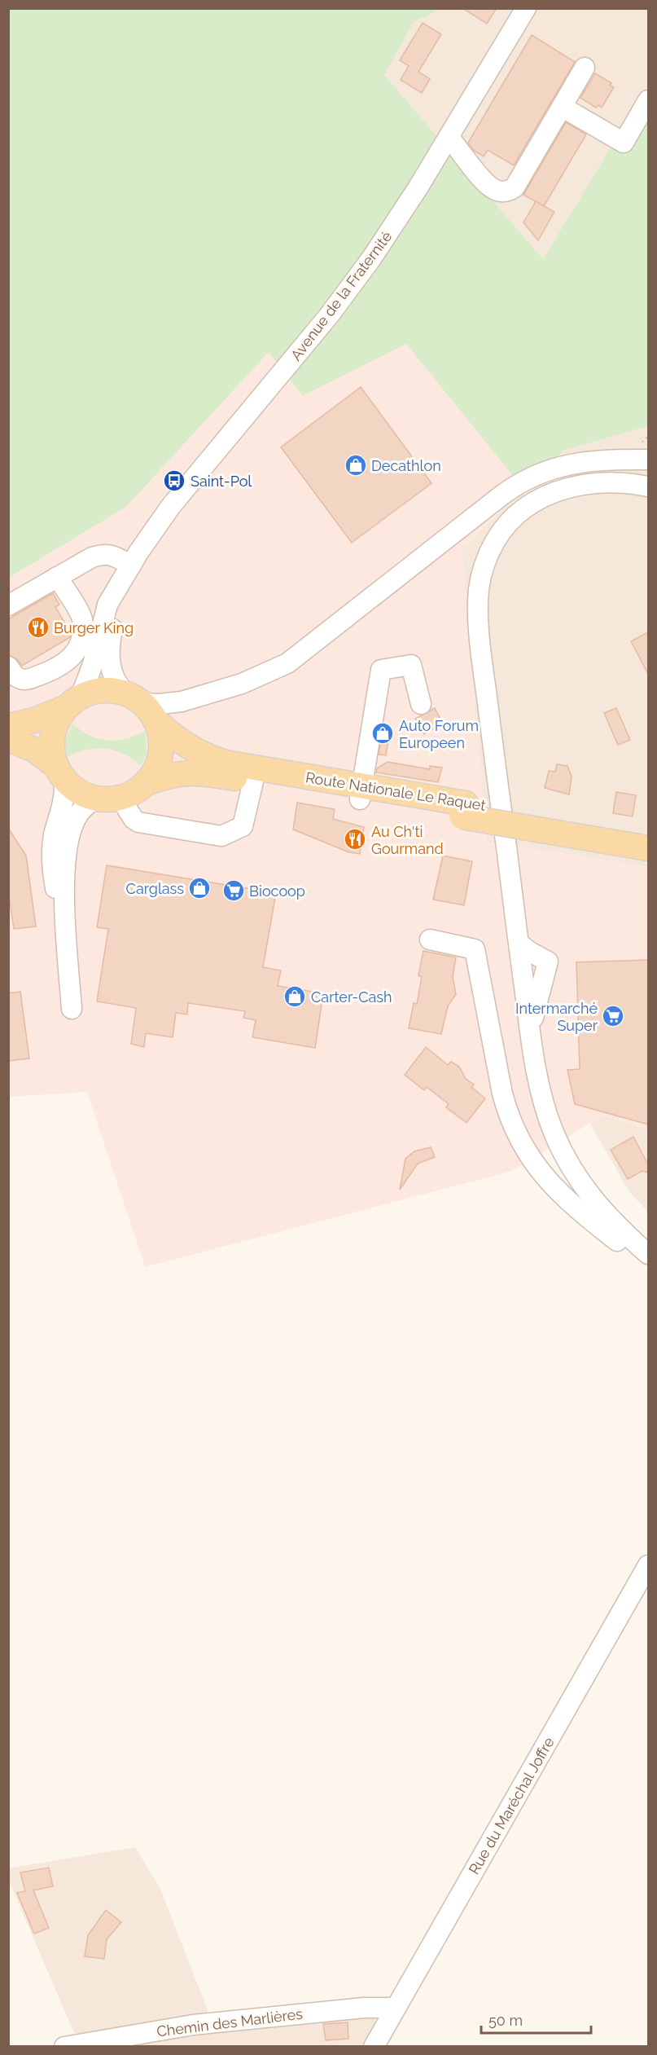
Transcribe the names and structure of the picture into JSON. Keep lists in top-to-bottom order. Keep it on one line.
{"streets":{"main road":["Route Nationale Le Raquet"],"street":["Avenue de la Fraternité","Rue du Maréchal Joffre","Chemin des Marlières"]},"crossings":[["Avenue de la Fraternité","Route Nationale Le Raquet"],["Rue du Maréchal Joffre","Chemin des Marlières"]],"places":{"shop":["Decathlon","Auto Forum Europeen","Carglass","Carter-Cash"],"bus stop":["Saint-Pol"],"restaurant":["Burger King","Au Ch'ti Gourmand"],"supermarket":["Biocoop","Intermarché Super"]},"scale_bar":"50 m"}
